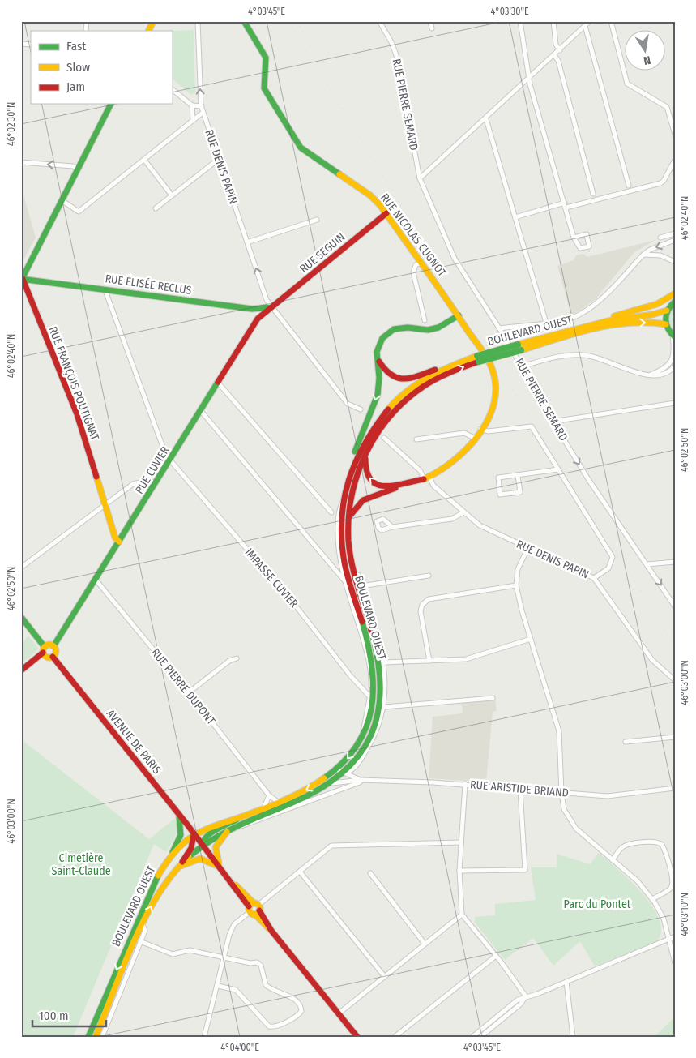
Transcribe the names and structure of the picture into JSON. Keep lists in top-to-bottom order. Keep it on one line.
{"streets":{"main road":["RUE NICOLAS CUGNOT","RUE SEGUIN","RUE ÉLISÉE RECLUS","BOULEVARD OUEST","RUE FRANÇOIS POUTIGNAT","RUE CUVIER","AVENUE DE PARIS"],"street":["RUE PIERRE SEMARD","RUE DENIS PAPIN","IMPASSE CUVIER","RUE PIERRE DUPONT","RUE ARISTIDE BRIAND"]},"crossings":[["RUE DENIS PAPIN","RUE NICOLAS CUGNOT"],["RUE DENIS PAPIN","RUE SEGUIN"],["RUE DENIS PAPIN","RUE ÉLISÉE RECLUS"],["RUE DENIS PAPIN","RUE CUVIER"],["RUE NICOLAS CUGNOT","RUE SEGUIN"],["RUE SEGUIN","RUE ÉLISÉE RECLUS"],["RUE SEGUIN","RUE CUVIER"],["RUE ÉLISÉE RECLUS","RUE FRANÇOIS POUTIGNAT"],["RUE ÉLISÉE RECLUS","RUE CUVIER"],["RUE ÉLISÉE RECLUS","IMPASSE CUVIER"],["BOULEVARD OUEST","RUE PIERRE DUPONT"],["BOULEVARD OUEST","AVENUE DE PARIS"],["BOULEVARD OUEST","RUE ARISTIDE BRIAND"],["RUE FRANÇOIS POUTIGNAT","RUE CUVIER"],["RUE CUVIER","IMPASSE CUVIER"],["RUE CUVIER","RUE PIERRE DUPONT"],["RUE CUVIER","AVENUE DE PARIS"]],"parks":["Cimetière Saint-Claude","Parc du Pontet"],"legend":["Fast","Slow","Jam"],"scale_bar":"100 m","north":"bottom","coordinates":["4°03'45\"E","4°03'30\"E","46°02'30\"N","46°02'40\"N","46°02'50\"N","46°03'00\"N","46°03'10\"N","4°04'00\"E"]}
